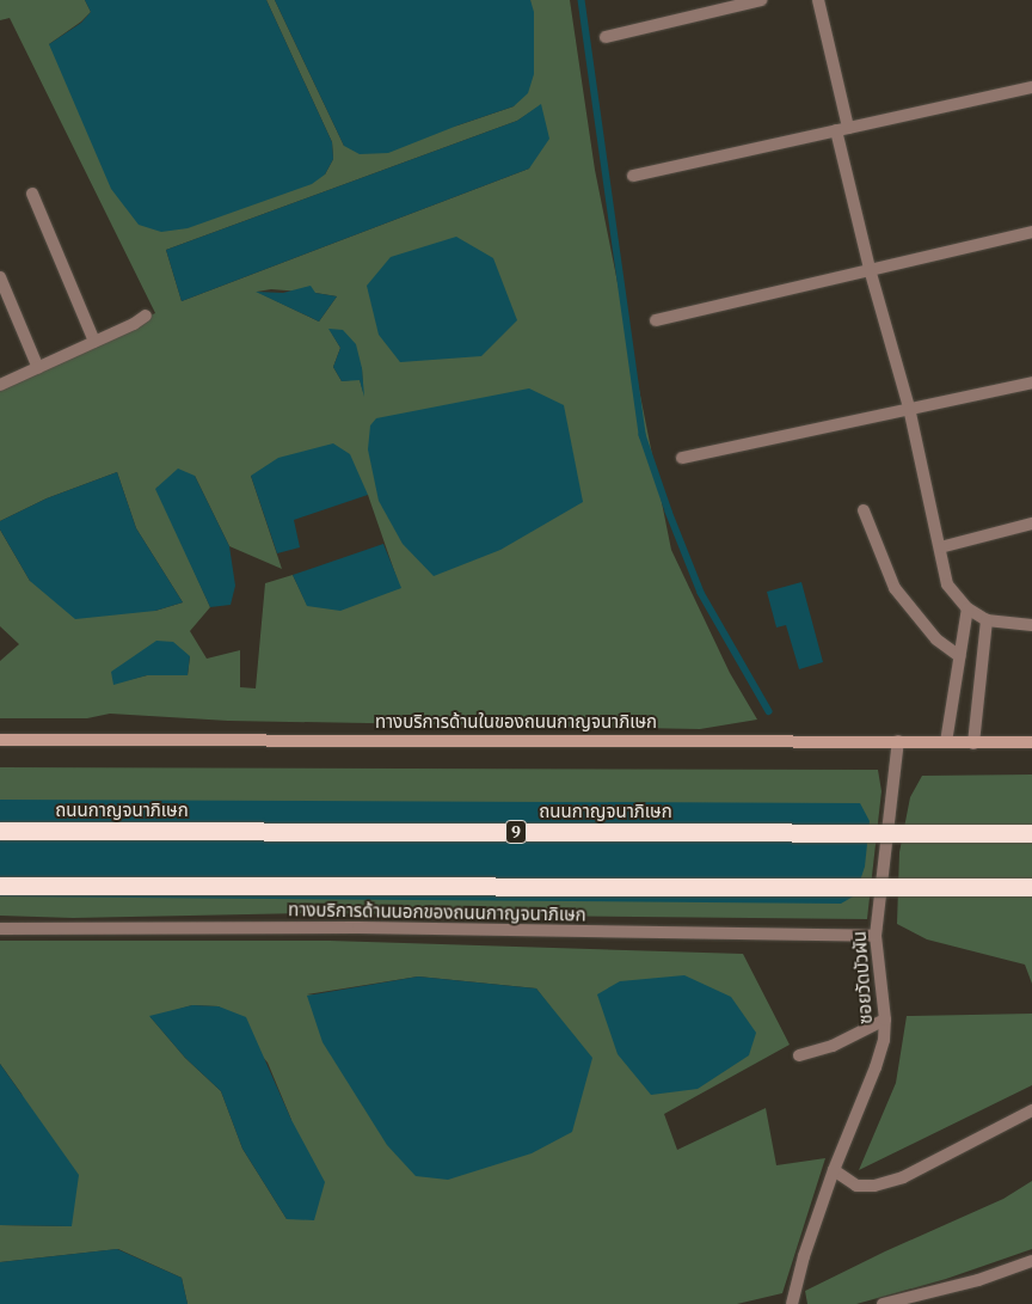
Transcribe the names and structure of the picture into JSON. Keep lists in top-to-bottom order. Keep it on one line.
{"streets":{"highway":["ถนนกาญจนาภิเษก","9"],"main road":["ทางบริการด้านในของถนนกาญจนาภิเษก"],"street":["ทางบริการด้านนอกของถนนกาญจนาภิเษก","ซอยวัดบัวผัน"]},"crossings":[["ทางบริการด้านในของถนนกาญจนาภิเษก","ซอยวัดบัวผัน"],["ทางบริการด้านนอกของถนนกาญจนาภิเษก","ซอยวัดบัวผัน"]]}
